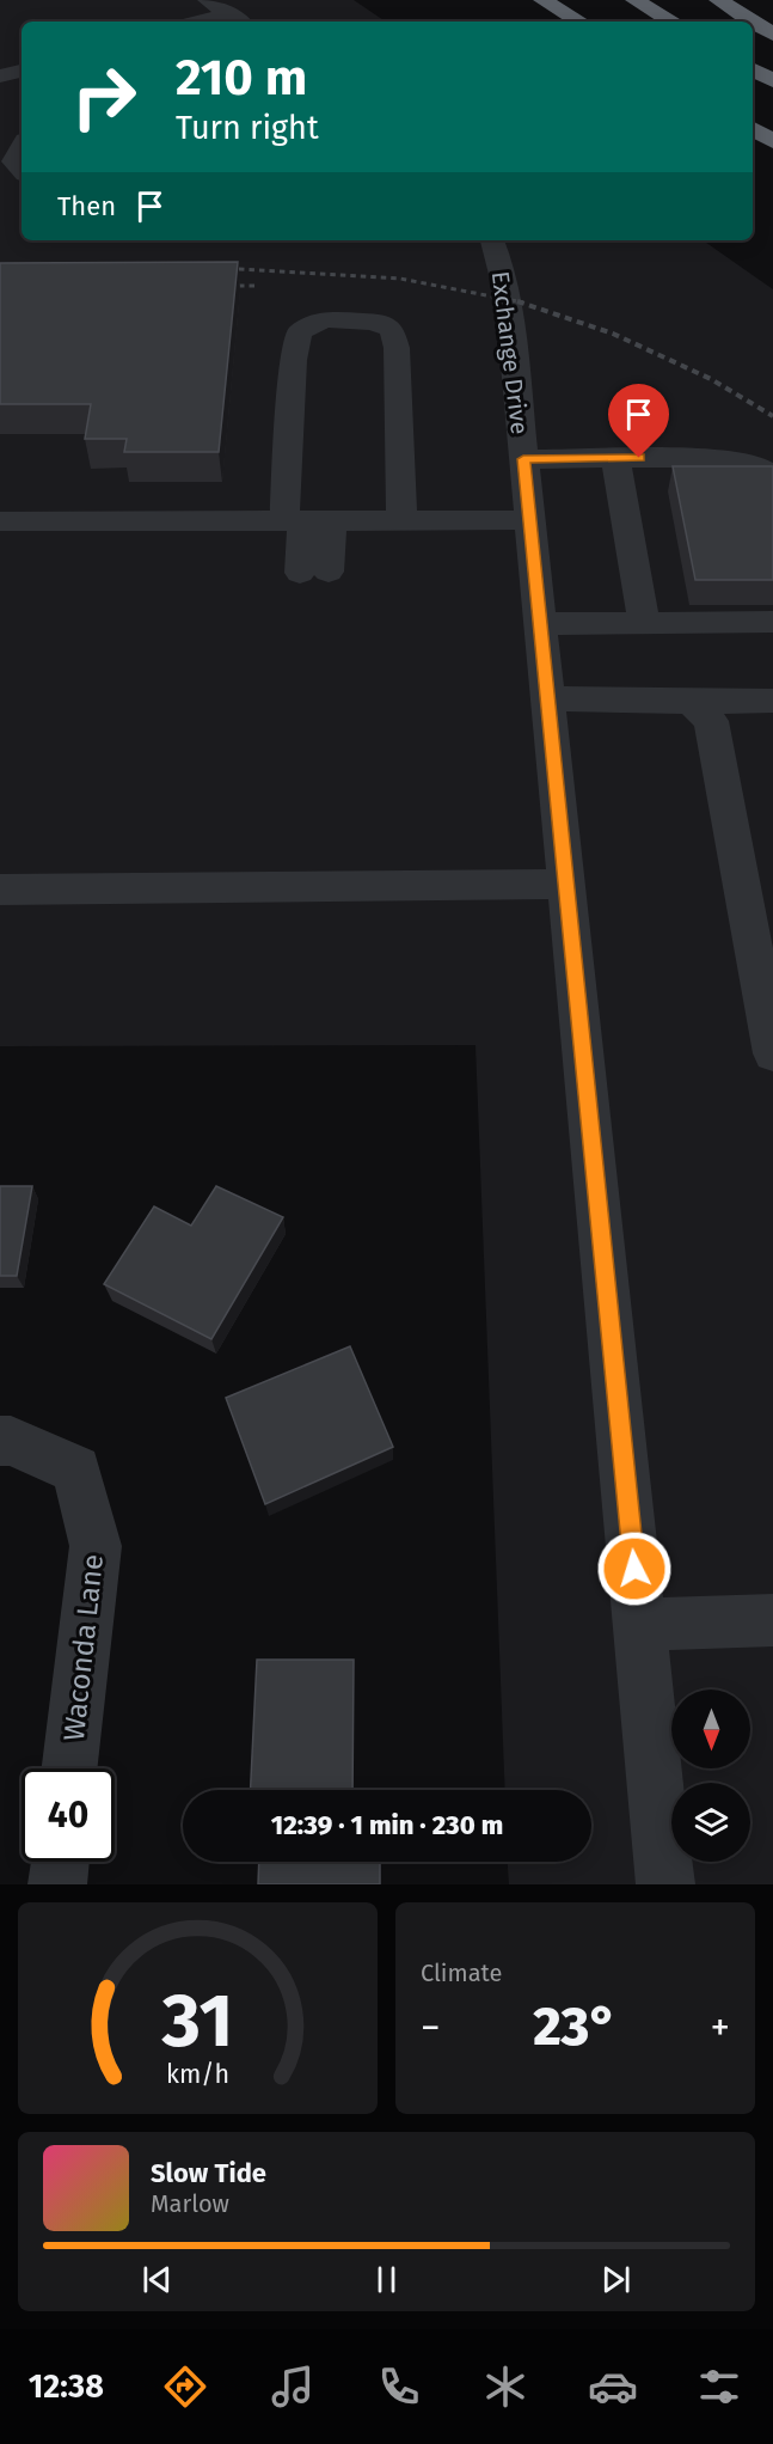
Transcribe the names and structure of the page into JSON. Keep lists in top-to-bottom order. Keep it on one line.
{"streets":{"street":["Exchange Drive","Waconda Lane"]},"north":"bottom","page":{"turn":["210 m","Turn right"],"then":"Then","limit":"40","trip":"12:39 · 1 min · 230 m","tile":"Climate","heat":["−","23°","+"],"song":["Slow Tide","Marlow"],"tabs":"12:38","gauge":["31","km/h"]}}
